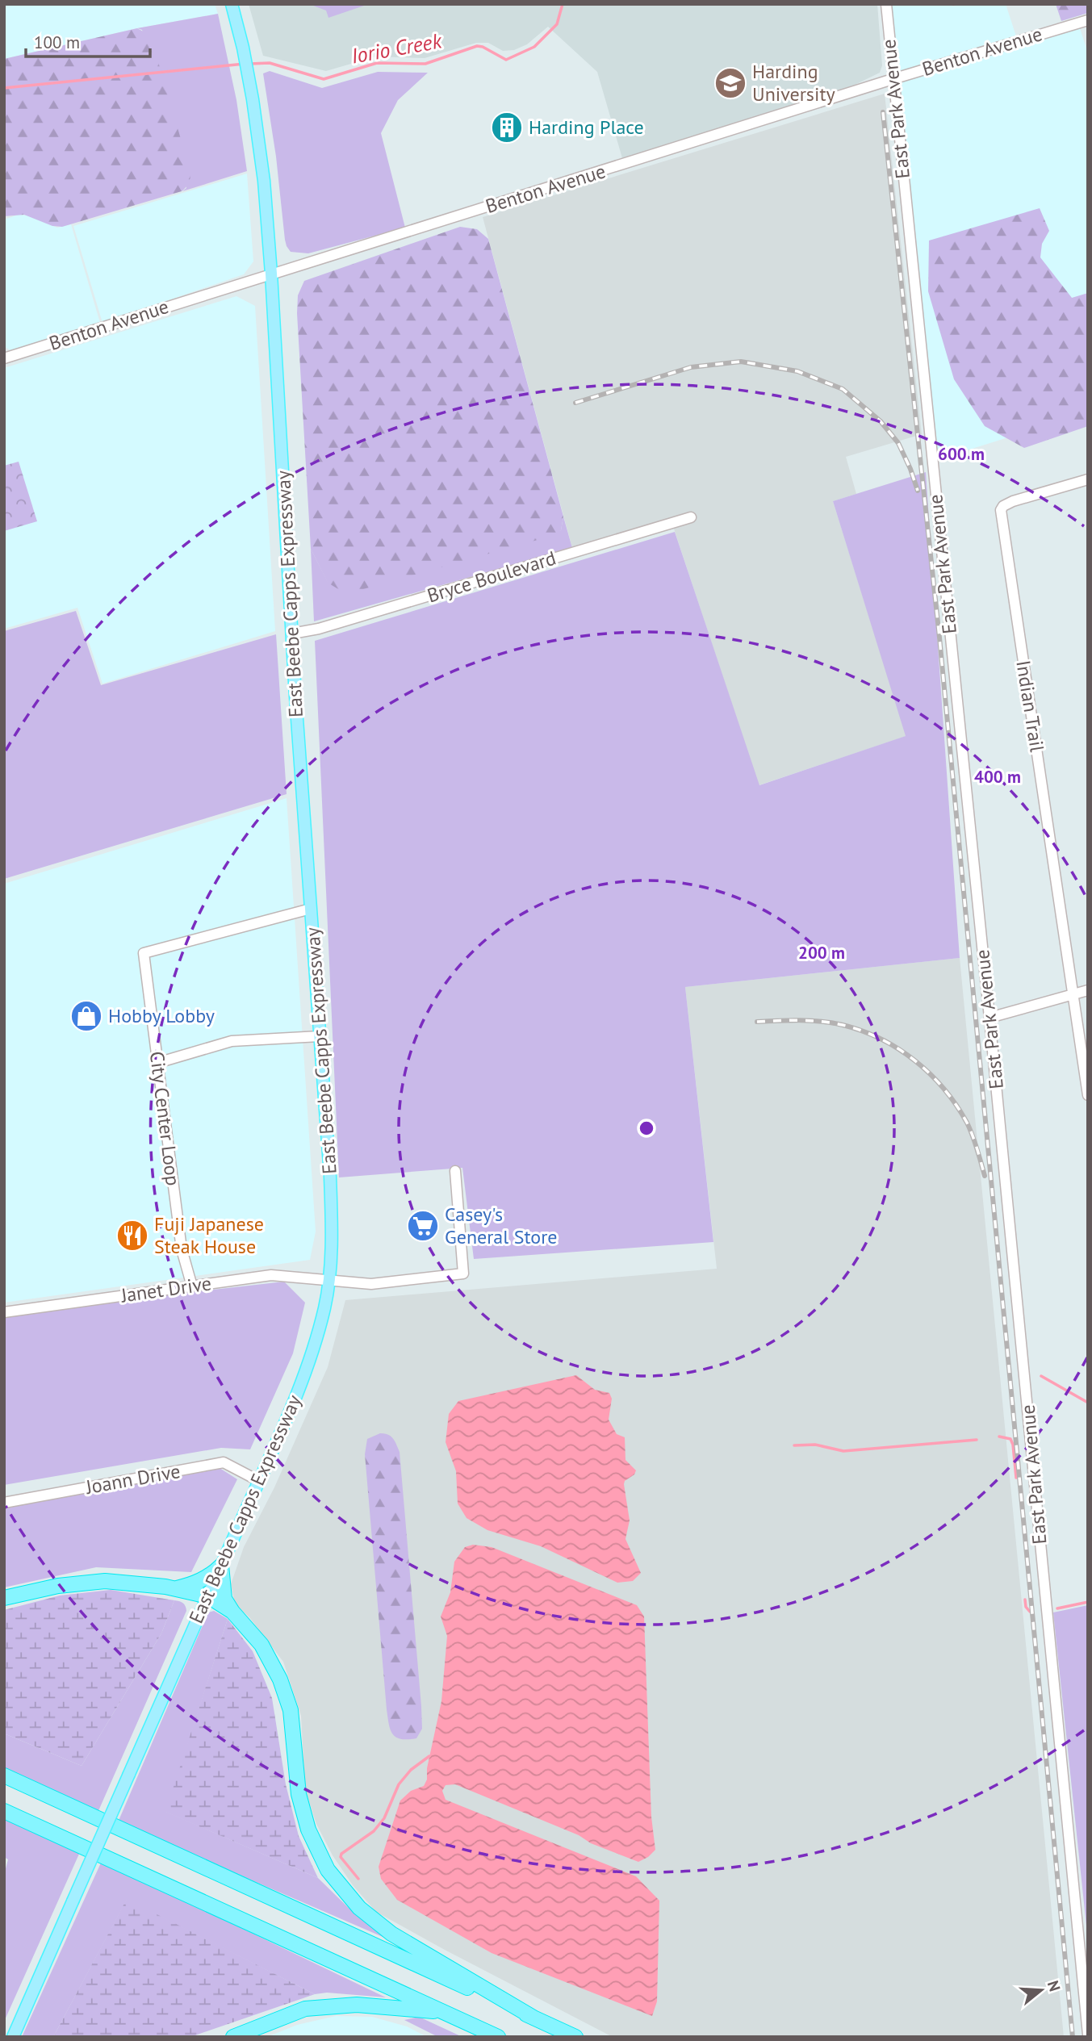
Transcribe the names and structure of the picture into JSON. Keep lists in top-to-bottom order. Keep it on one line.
{"streets":{"main road":["East Beebe Capps Expressway"],"street":["Benton Avenue","East Park Avenue","Bryce Boulevard","Indian Trail","City Center Loop","Janet Drive","Joann Drive"]},"crossings":[["Benton Avenue","East Park Avenue"],["Benton Avenue","East Beebe Capps Expressway"],["Bryce Boulevard","East Beebe Capps Expressway"],["East Beebe Capps Expressway","City Center Loop"],["East Beebe Capps Expressway","Janet Drive"],["East Beebe Capps Expressway","Joann Drive"],["City Center Loop","Janet Drive"]],"water":["Iorio Creek"],"places":{"school or university":["Harding University"],"building":["Harding Place"],"shop":["Hobby Lobby"],"supermarket":["Casey's General Store"],"restaurant":["Fuji Japanese Steak House"]},"scale_bar":"100 m","north":"right","rings":["600 m","400 m","200 m"]}
